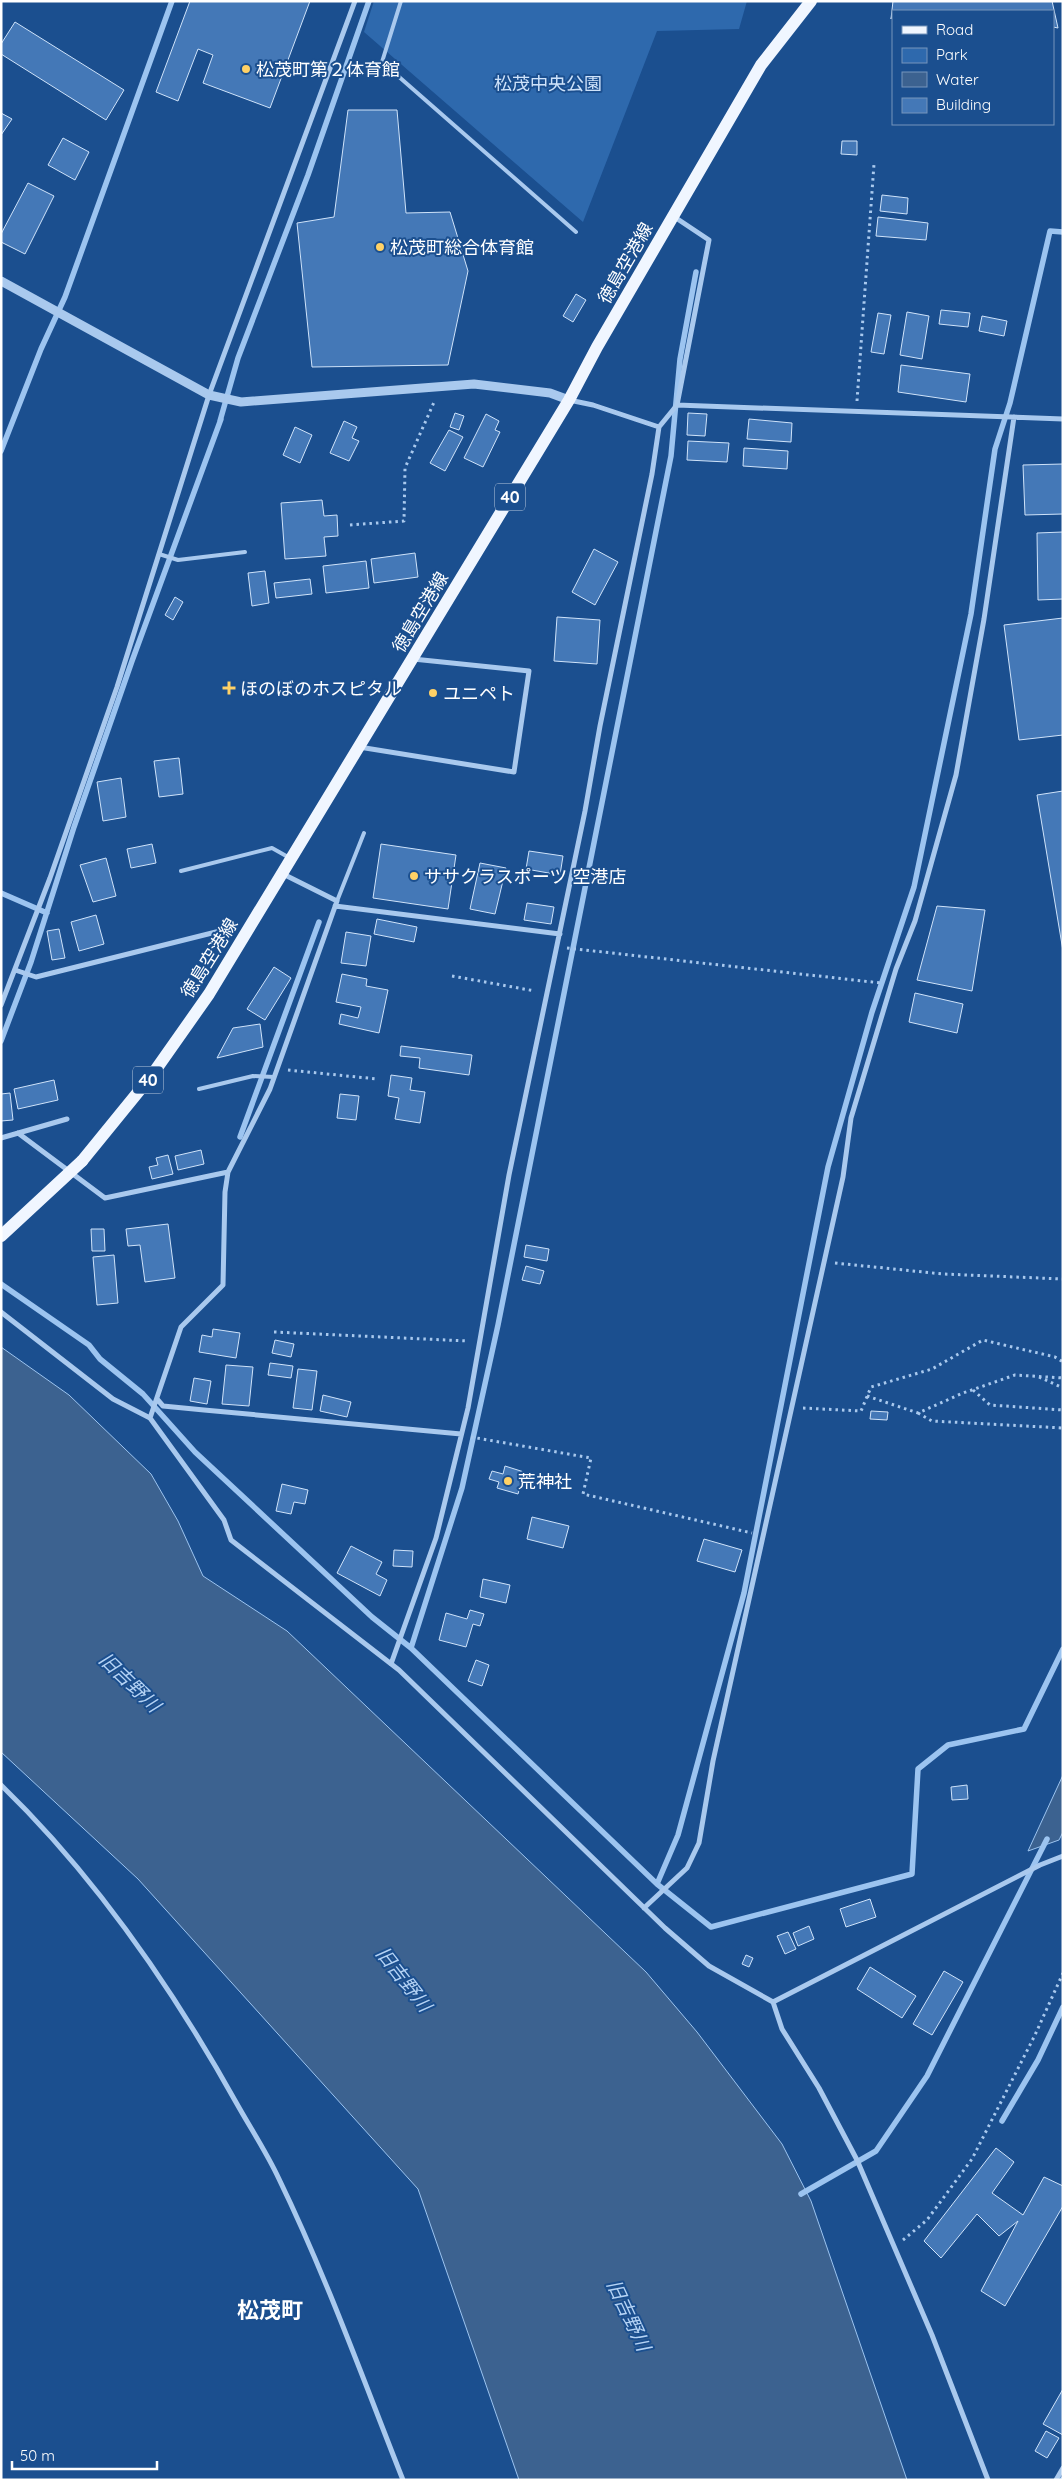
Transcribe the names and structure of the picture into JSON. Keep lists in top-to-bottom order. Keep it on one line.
{"streets":{"main road":["徳島空港線","40"]},"districts":["松茂町"],"water":["旧吉野川"],"parks":["松茂中央公園"],"places":{"other":["松茂町第２体育館","松茂町総合体育館","ユニペト","ササクラスポーツ 空港店","荒神社"],"health":["ほのぼのホスピタル"]},"legend":["Road","Park","Water","Building"],"scale_bar":"50 m"}
